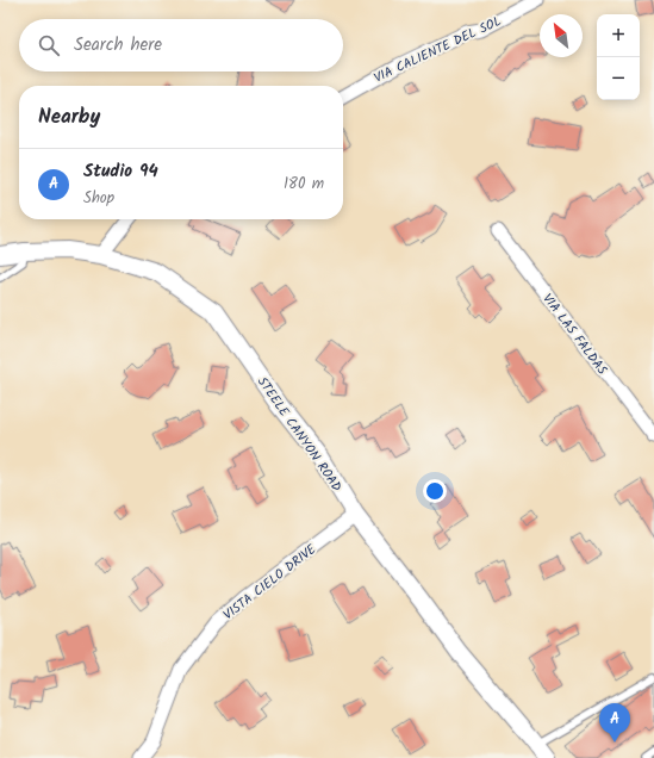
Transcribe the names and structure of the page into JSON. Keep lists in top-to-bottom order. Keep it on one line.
{"streets":{"street":["VIA CALIENTE DEL SOL","VIA LAS FALDAS","STEELE CANYON ROAD","VISTA CIELO DRIVE"]},"crossings":[["STEELE CANYON ROAD","VISTA CIELO DRIVE"]],"north":"top left","page":{"map_buttons":["+","−"],"search":"Search here","heading":"Nearby","list":[{"mark":"A","name":"Studio 94","note":"Shop","value":"180 m"}],"pins":"A"}}
